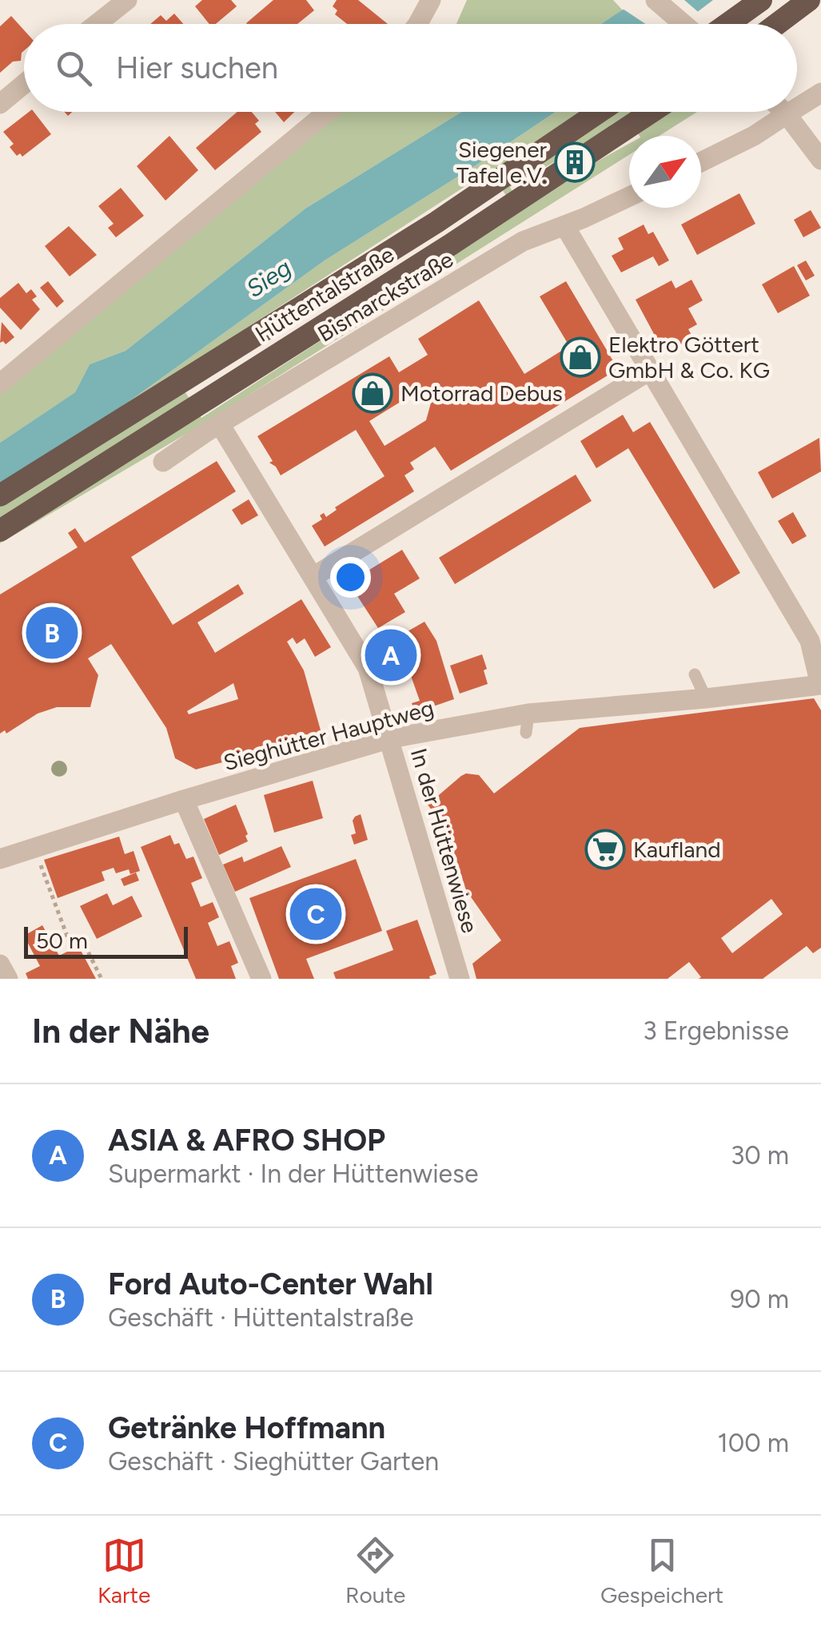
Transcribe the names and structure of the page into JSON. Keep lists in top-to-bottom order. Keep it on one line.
{"streets":{"highway":["Hüttentalstraße"],"street":["Bismarckstraße","Sieghütter Hauptweg","In der Hüttenwiese"]},"crossings":[["Bismarckstraße","In der Hüttenwiese"],["Sieghütter Hauptweg","In der Hüttenwiese"]],"water":["Sieg"],"places":{"building":["Siegener Tafel e.V."],"shop":["Elektro Göttert GmbH & Co. KG","Motorrad Debus"],"supermarket":["Kaufland"]},"scale_bar":"50 m","north":"top right","page":{"search":"Hier suchen","pins":["B","A","C"],"scale":"50 m","heading":["In der Nähe","3 Ergebnisse"],"list":[{"mark":"A","name":"ASIA & AFRO SHOP","note":"Supermarkt · In der Hüttenwiese","value":"30 m"},{"mark":"B","name":"Ford Auto-Center Wahl","note":"Geschäft · Hüttentalstraße","value":"90 m"},{"mark":"C","name":"Getränke Hoffmann","note":"Geschäft · Sieghütter Garten","value":"100 m"}],"nav":["Karte","Route","Gespeichert"]}}
